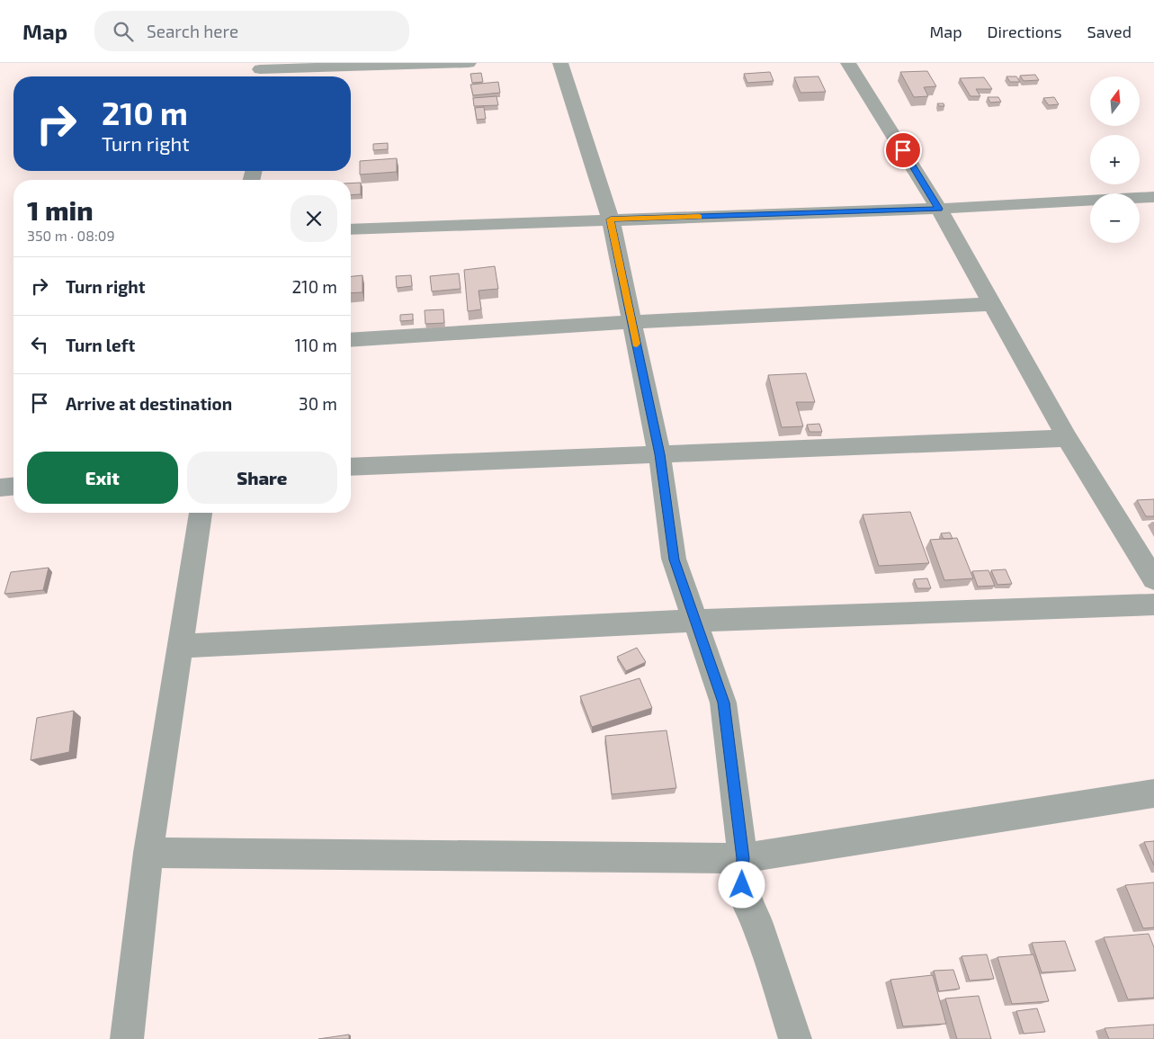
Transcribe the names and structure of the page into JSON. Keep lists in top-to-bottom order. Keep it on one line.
{"north":"top","page":{"header":"Map","search":"Search here","nav":["Map","Directions","Saved"],"map_buttons":["+","−"],"turn":["210 m","Turn right"],"heading":["1 min","350 m · 08:09"],"list":[{"name":"Turn right","value":"210 m"},{"name":"Turn left","value":"110 m"},{"name":"Arrive at destination","value":"30 m"}],"buttons":["Exit","Share"]}}
